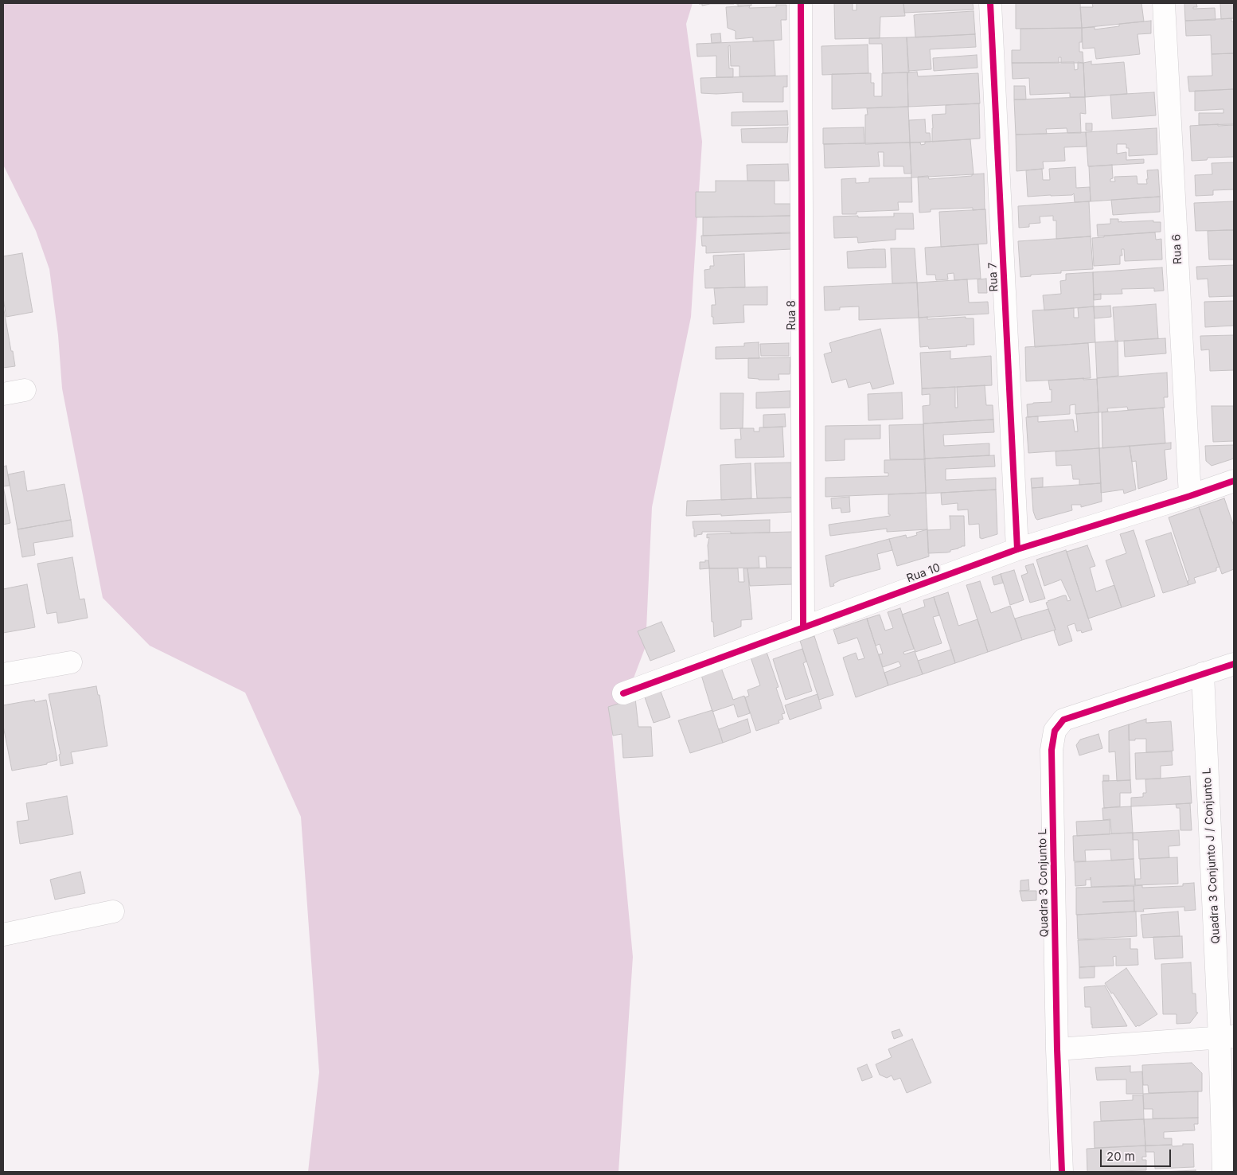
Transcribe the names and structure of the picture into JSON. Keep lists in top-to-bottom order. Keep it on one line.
{"streets":{"street":["Rua 6","Rua 7","Rua 8","Rua 10","Quadra 3 Conjunto J / Conjunto L","Quadra 3 Conjunto L"]},"crossings":[["Rua 6","Rua 10"],["Rua 7","Rua 10"],["Rua 8","Rua 10"],["Quadra 3 Conjunto J / Conjunto L","Quadra 3 Conjunto L"]],"scale_bar":"20 m"}
